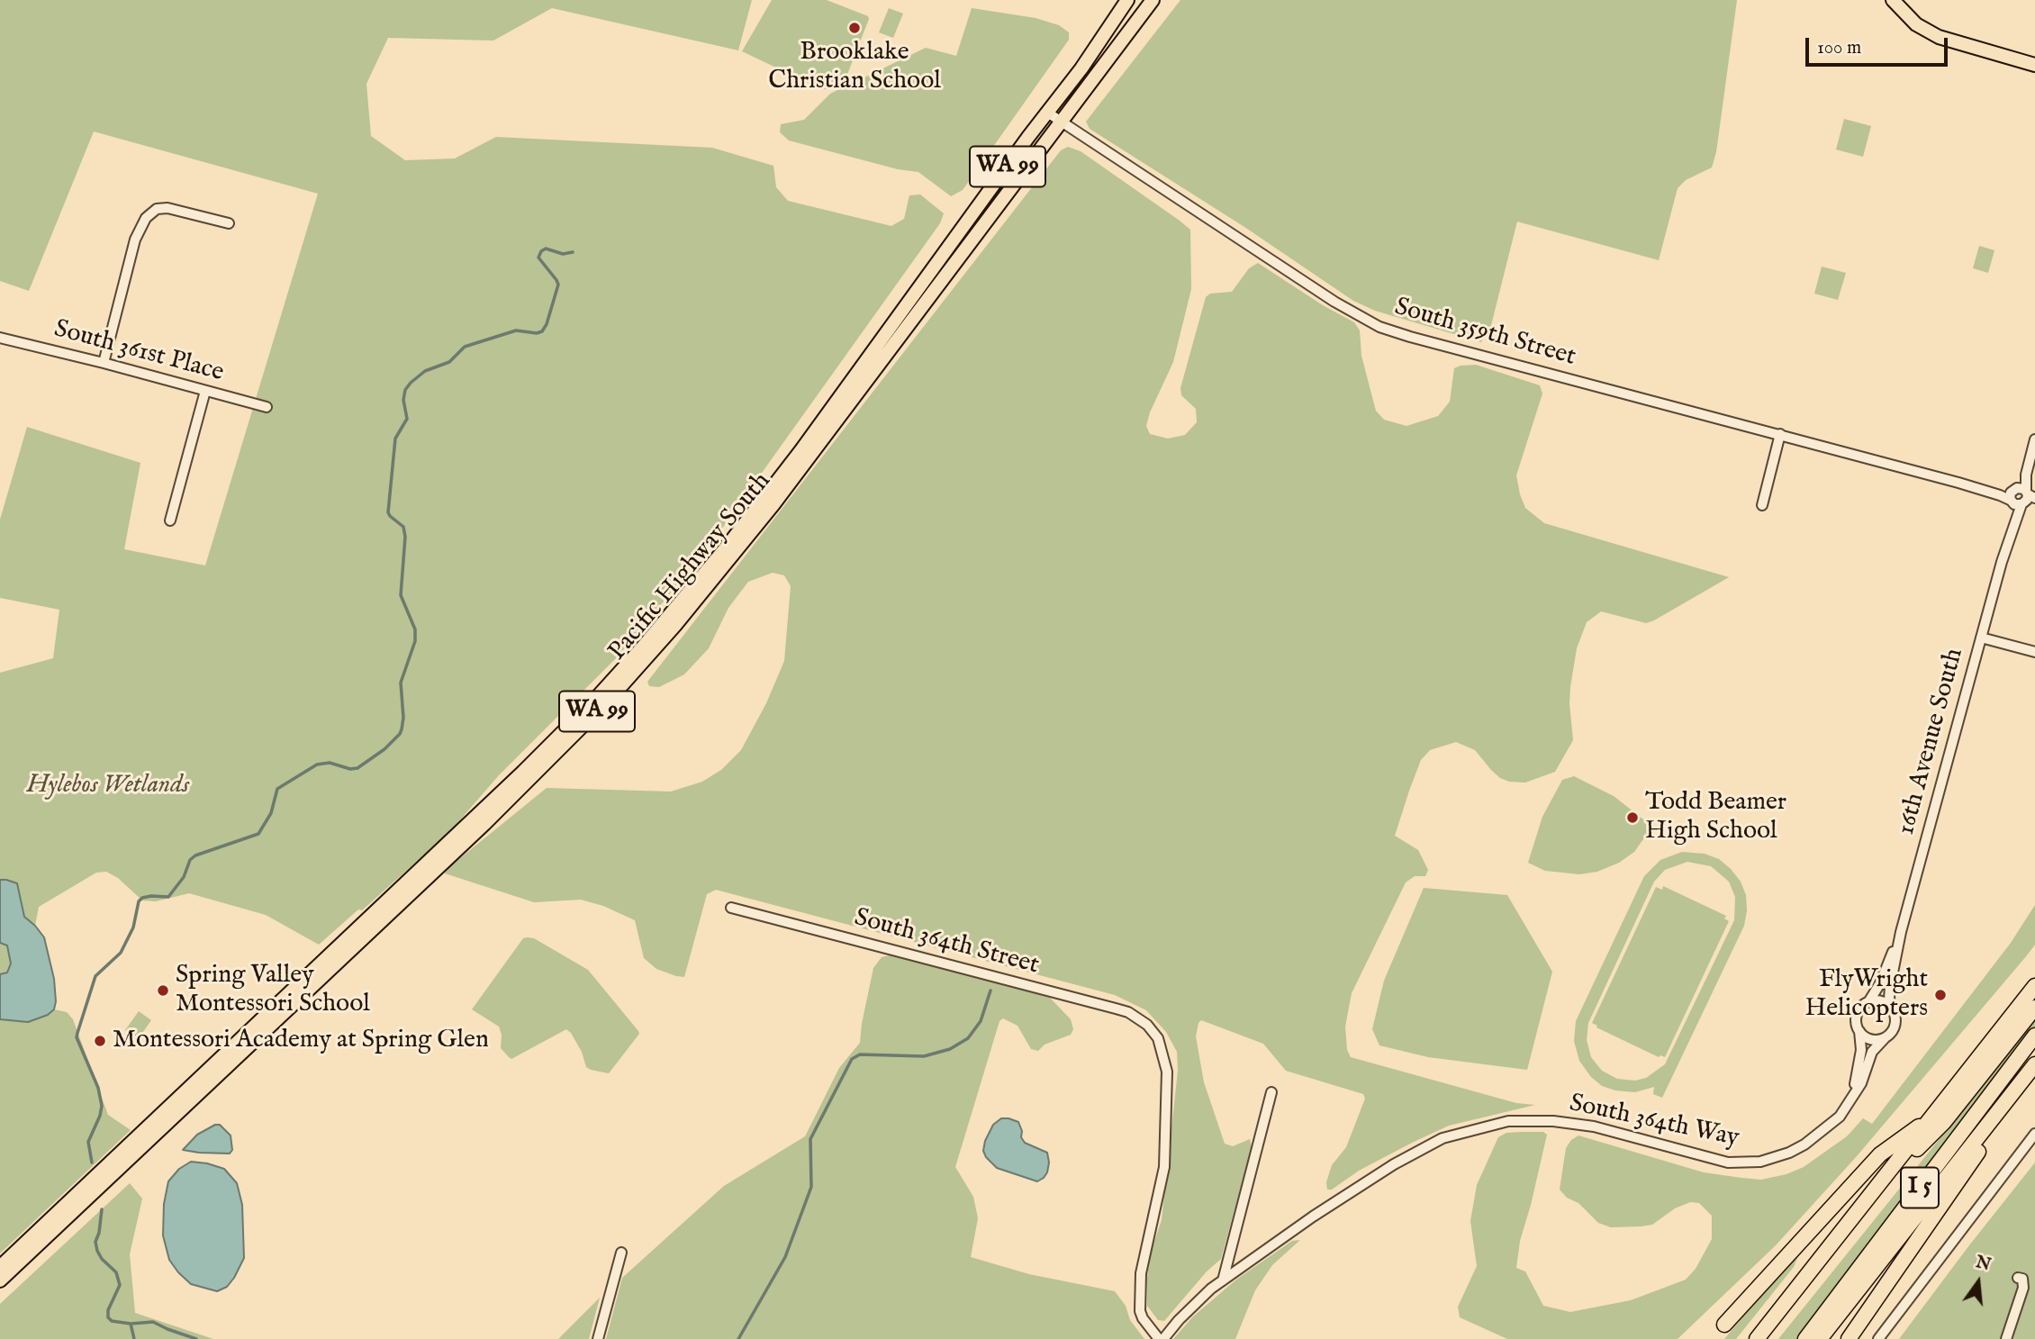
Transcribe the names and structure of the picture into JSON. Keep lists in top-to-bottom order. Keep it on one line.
{"streets":{"highway":["I 5"],"main road":["WA 99","Pacific Highway South"],"street":["South 359th Street","South 361st Place","16th Avenue South","South 364th Street","South 364th Way"]},"crossings":[["South 359th Street","Pacific Highway South"],["South 359th Street","16th Avenue South"],["16th Avenue South","South 364th Way"],["South 364th Street","South 364th Way"]],"parks":["Hylebos Wetlands"],"places":["Brooklake Christian School","Todd Beamer High School","Spring Valley Montessori School","FlyWright Helicopters","Montessori Academy at Spring Glen"],"scale_bar":"100 m","north":"top"}
